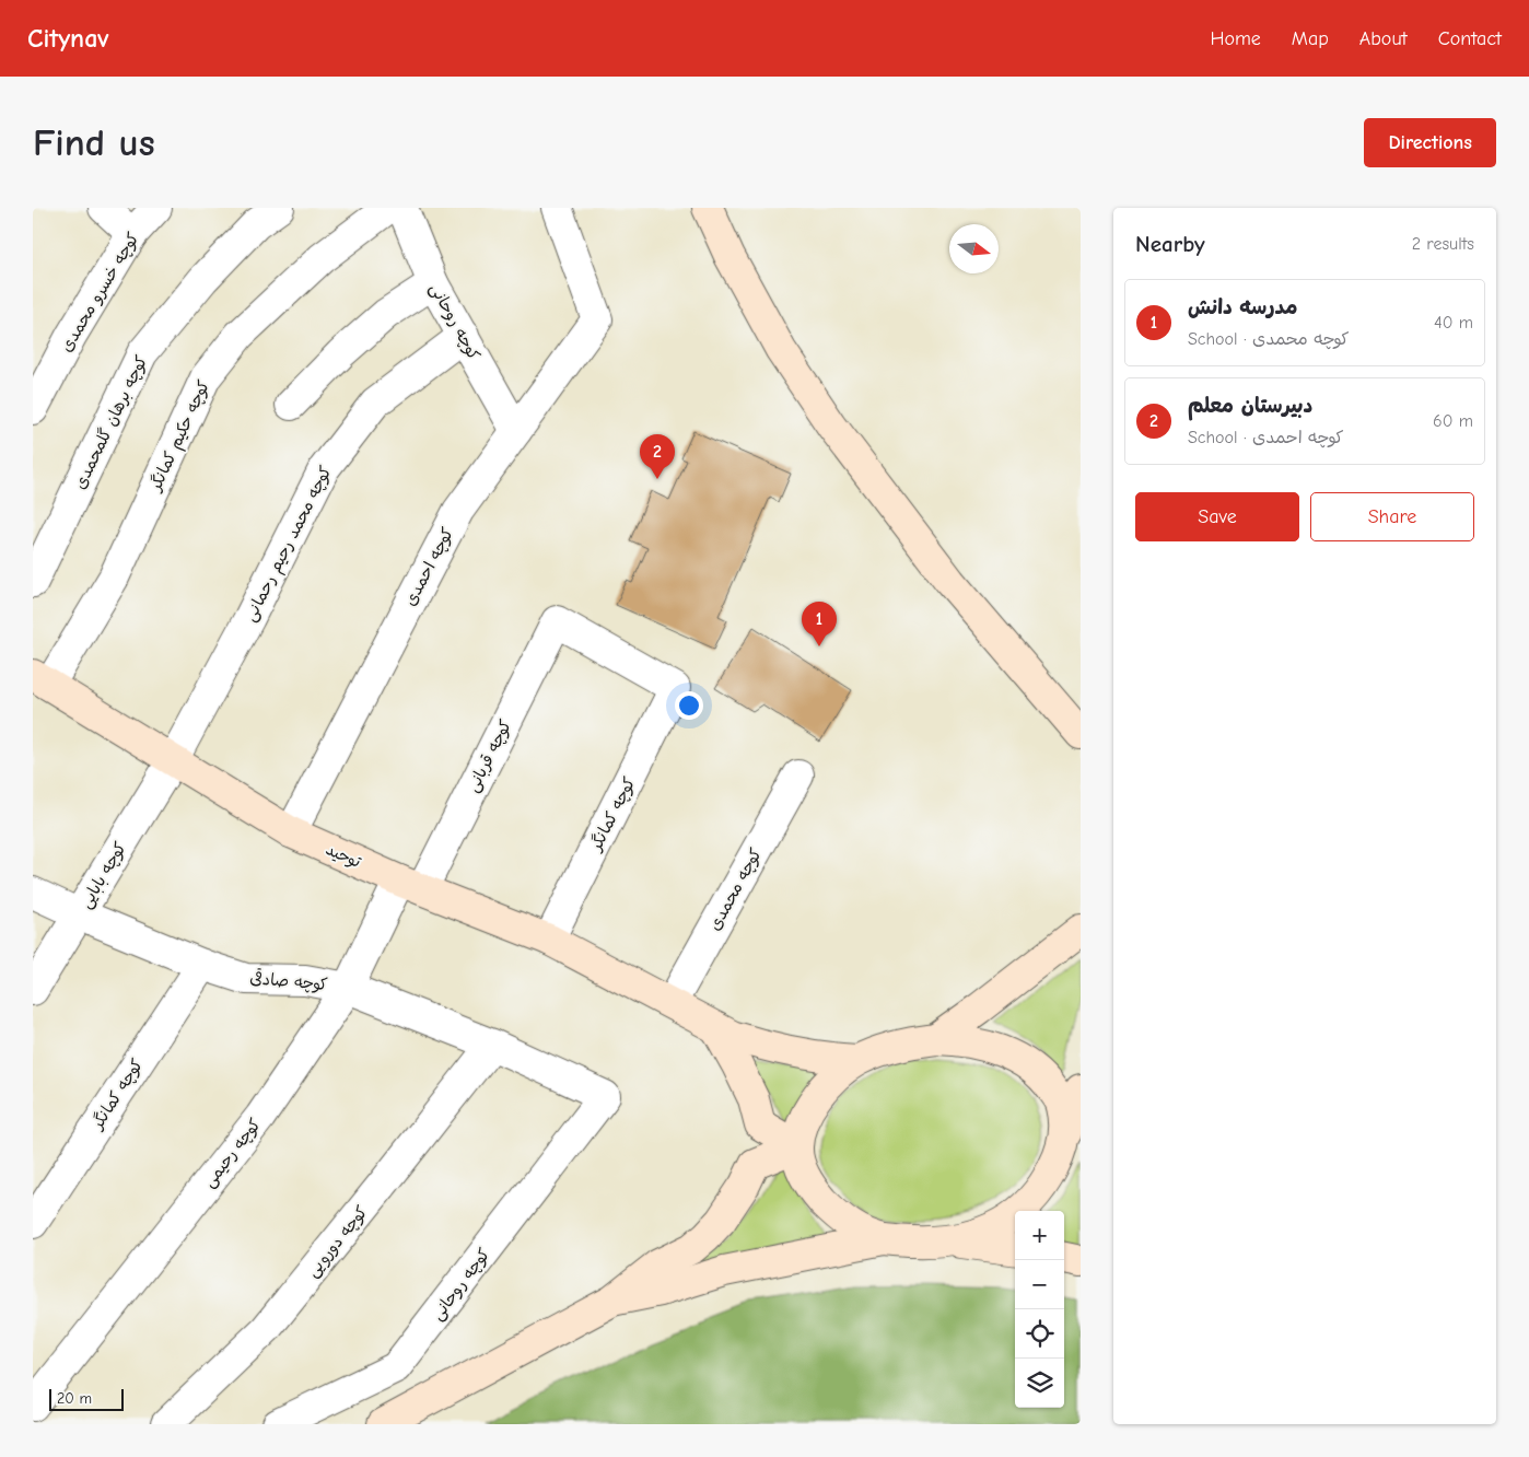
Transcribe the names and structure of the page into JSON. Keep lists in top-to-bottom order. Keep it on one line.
{"streets":{"main road":["توحید"],"street":["کوچه خسرو محمدی","کوچه روحانی","کوچه برهان گلمحمدی","کوچه حکیم کمانگر","کوچه محمد رحیم رحمانی","کوچه احمدی","کوچه قربانی","کوچه کمانگر","کوچه بابایی","کوچه محمدی","کوچه صادقی","کوچه رحیمی","کوچه دورویی"]},"crossings":[["کوچه روحانی","کوچه محمد رحیم رحمانی"],["کوچه روحانی","کوچه احمدی"],["کوچه روحانی","کوچه صادقی"],["کوچه حکیم کمانگر","توحید"],["کوچه محمد رحیم رحمانی","توحید"],["کوچه محمد رحیم رحمانی","کوچه بابایی"],["کوچه احمدی","توحید"],["کوچه قربانی","کوچه کمانگر"],["کوچه قربانی","توحید"],["کوچه قربانی","کوچه رحیمی"],["کوچه کمانگر","توحید"],["کوچه کمانگر","کوچه صادقی"],["توحید","کوچه بابایی"],["توحید","کوچه محمدی"],["توحید","کوچه رحیمی"],["کوچه بابایی","کوچه صادقی"],["کوچه صادقی","کوچه رحیمی"],["کوچه صادقی","کوچه دورویی"]],"scale_bar":"20 m","north":"right","page":{"header":"Citynav","nav":["Home","Map","About","Contact"],"buttons":["Directions",["Save","Share"]],"title":"Find us","heading":["Nearby","2 results"],"list":[{"mark":"1","name":"مدرسه دانش","note":"School · کوچه محمدی","value":"40 m"},{"mark":"2","name":"دبیرستان معلم","note":"School · کوچه احمدی","value":"60 m"}],"pins":["2","1"],"map_buttons":["+","−"],"scale":"20 m"}}
